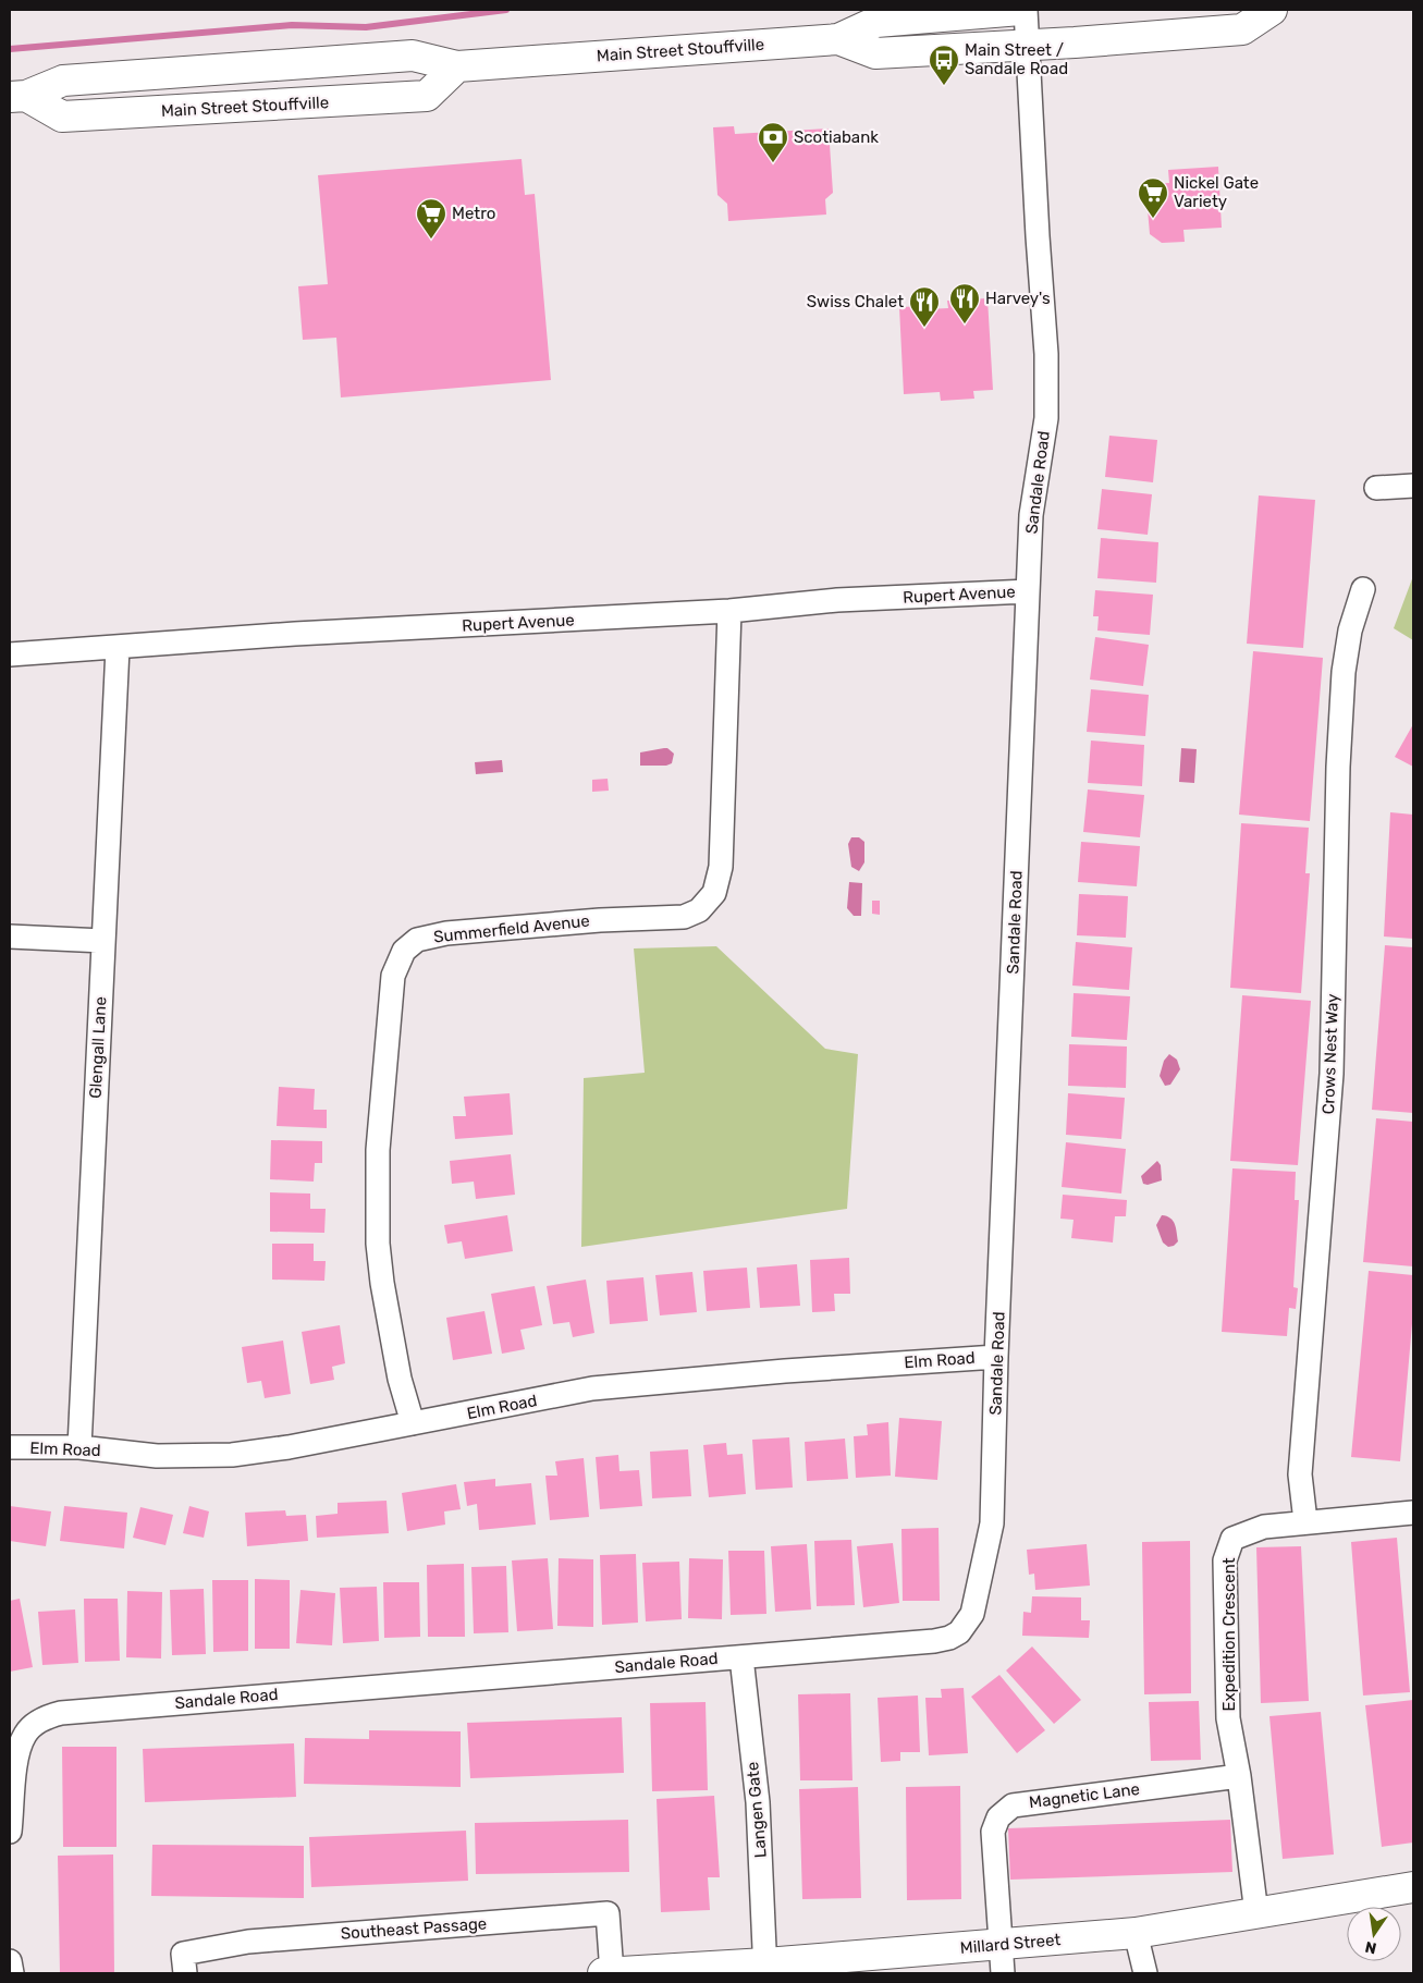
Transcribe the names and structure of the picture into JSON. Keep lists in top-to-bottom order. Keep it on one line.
{"streets":{"main road":["Main Street Stouffville","Millard Street"],"street":["Sandale Road","Rupert Avenue","Summerfield Avenue","Glengall Lane","Crows Nest Way","Elm Road","Expedition Crescent","Magnetic Lane","Langen Gate","Southeast Passage"]},"crossings":[["Main Street Stouffville","Sandale Road"],["Sandale Road","Rupert Avenue"],["Sandale Road","Elm Road"],["Sandale Road","Langen Gate"],["Rupert Avenue","Summerfield Avenue"],["Rupert Avenue","Glengall Lane"],["Summerfield Avenue","Elm Road"],["Glengall Lane","Elm Road"],["Crows Nest Way","Expedition Crescent"],["Expedition Crescent","Magnetic Lane"],["Expedition Crescent","Millard Street"],["Magnetic Lane","Millard Street"],["Langen Gate","Millard Street"],["Southeast Passage","Millard Street"]],"places":{"bus stop":["Main Street / Sandale Road"],"bank":["Scotiabank"],"supermarket":["Nickel Gate Variety","Metro"],"restaurant":["Harvey's","Swiss Chalet"]},"north":"bottom"}
